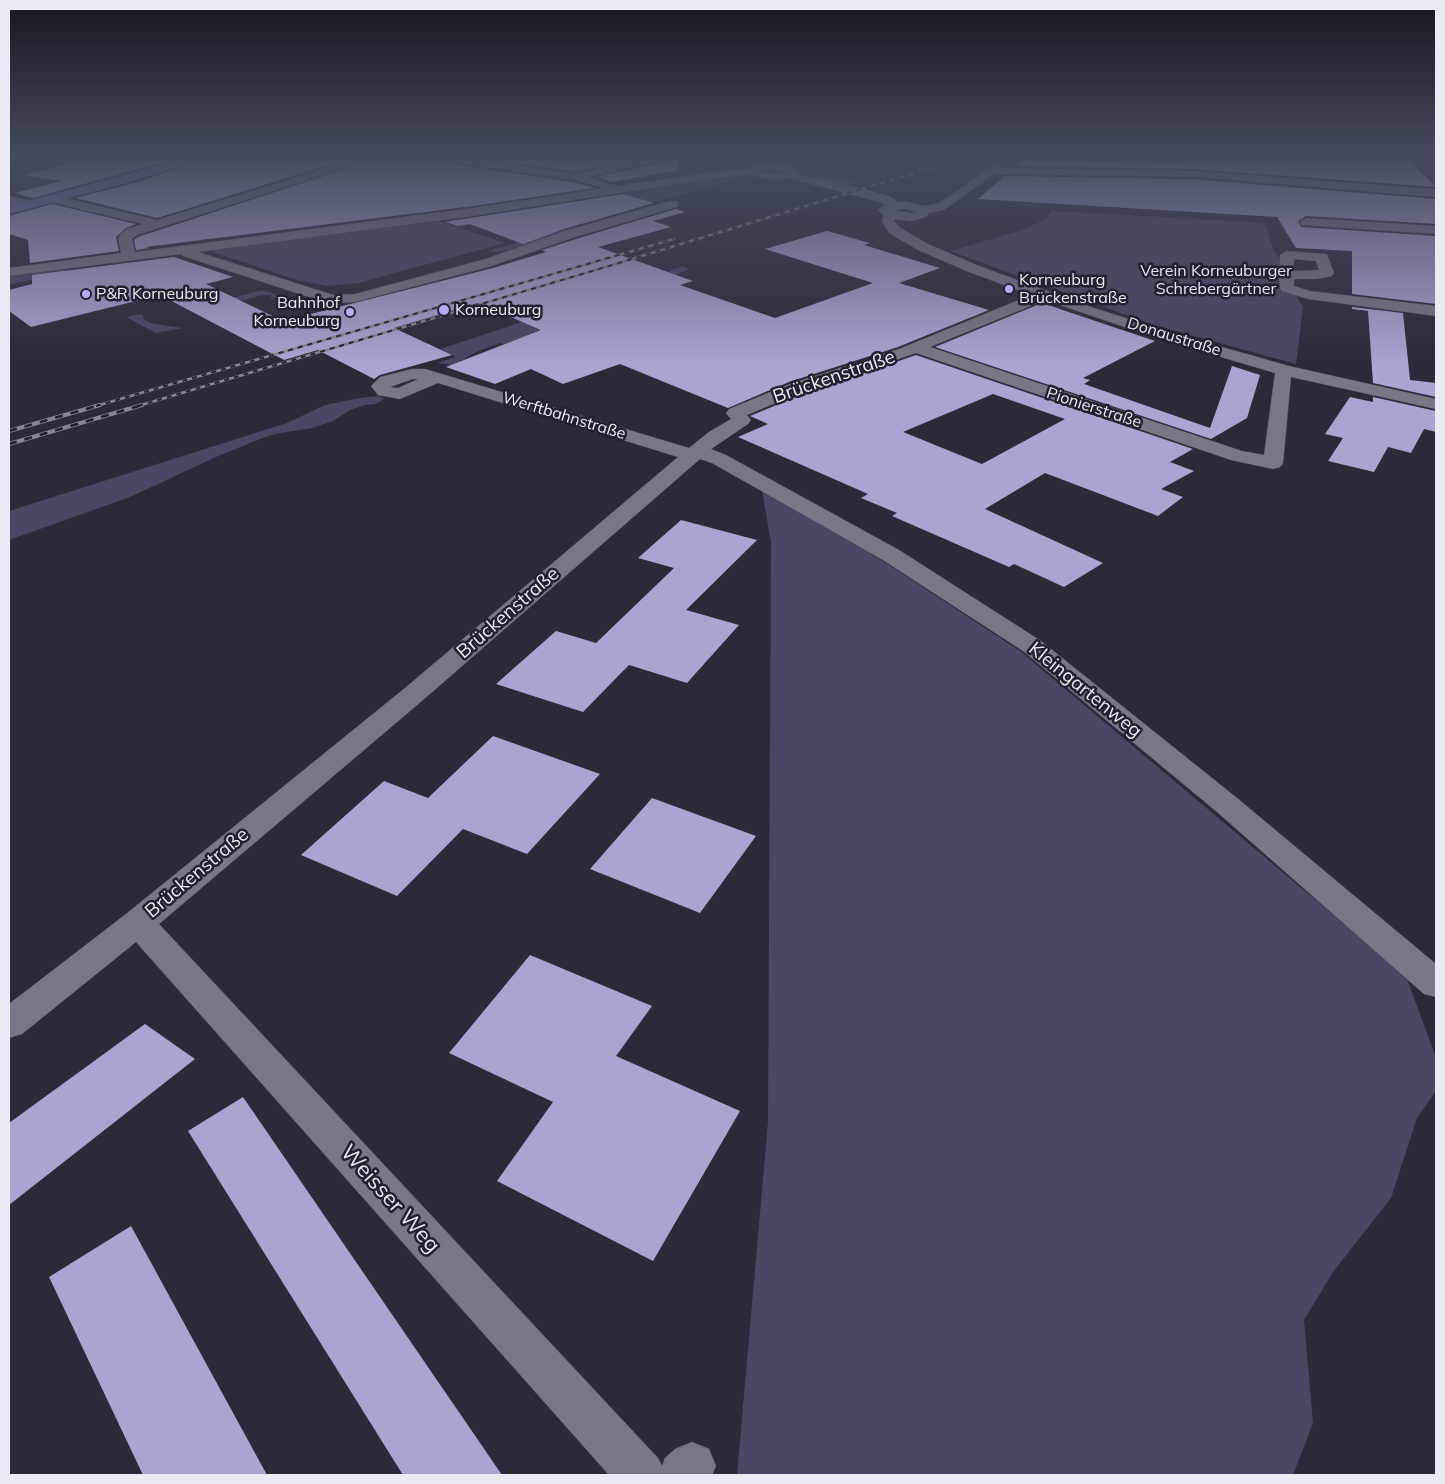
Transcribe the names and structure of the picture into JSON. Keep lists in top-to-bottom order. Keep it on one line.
{"streets":{"street":["Donaustraße","Brückenstraße","Pionierstraße","Werftbahnstraße","Kleingartenweg","Weisser Weg"]},"crossings":[["Donaustraße","Brückenstraße"],["Donaustraße","Pionierstraße"],["Brückenstraße","Pionierstraße"],["Brückenstraße","Werftbahnstraße"],["Brückenstraße","Kleingartenweg"],["Brückenstraße","Weisser Weg"],["Werftbahnstraße","Kleingartenweg"]],"parks":["Verein Korneuburger Schrebergärtner"],"places":["Korneuburg Brückenstraße","P&R Korneuburg","Korneuburg","Bahnhof Korneuburg"]}
